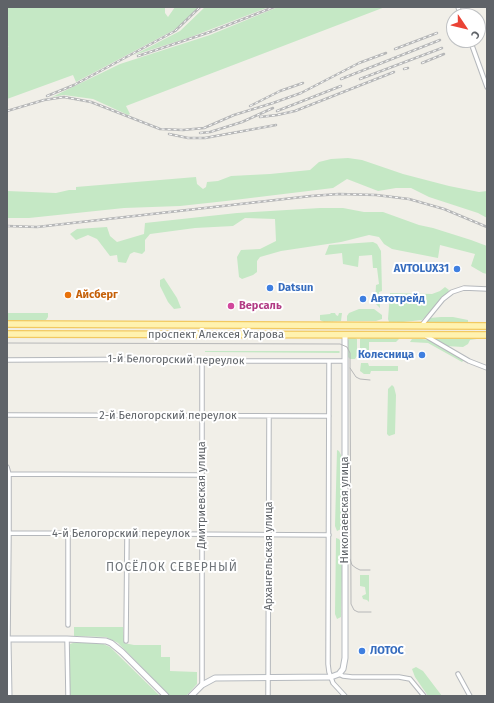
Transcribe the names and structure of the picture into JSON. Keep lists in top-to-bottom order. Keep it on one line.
{"streets":{"main road":["проспект Алексея Угарова","Николаевская улица"],"street":["1-й Белогорский переулок","2-й Белогорский переулок","Дмитриевская улица","4-й Белогорский переулок","Архангельская улица"]},"crossings":[["проспект Алексея Угарова","Николаевская улица"],["1-й Белогорский переулок","Дмитриевская улица"],["1-й Белогорский переулок","Николаевская улица"],["2-й Белогорский переулок","Дмитриевская улица"],["2-й Белогорский переулок","Николаевская улица"],["2-й Белогорский переулок","Архангельская улица"],["Дмитриевская улица","4-й Белогорский переулок"],["Николаевская улица","4-й Белогорский переулок"],["4-й Белогорский переулок","Архангельская улица"]],"districts":["ПОСЁЛОК СЕВЕРНЫЙ"],"places":["AVTOLUX31","Datsun","Айсберг","Автотрейд","Версаль","Колесница","ЛОТОС"],"north":"bottom right"}
